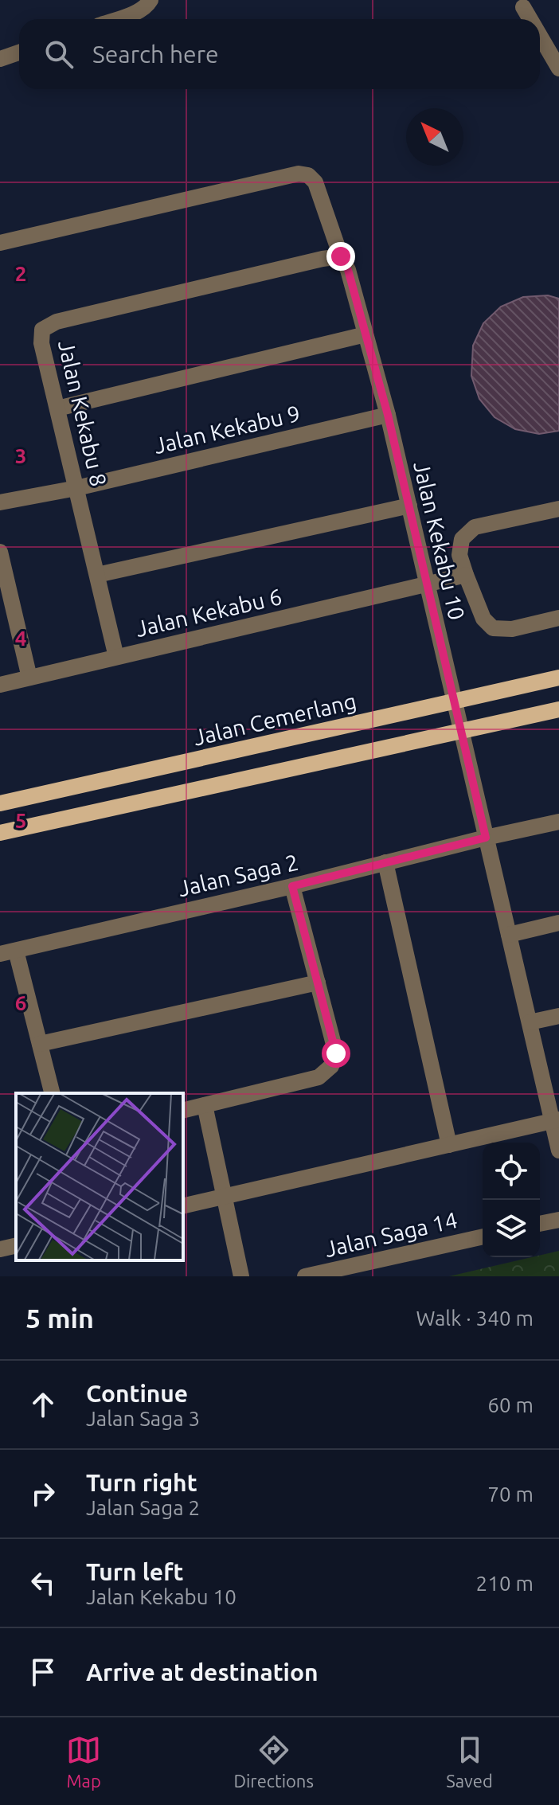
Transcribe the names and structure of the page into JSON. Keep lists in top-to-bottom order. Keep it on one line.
{"streets":{"main road":["Jalan Cemerlang"],"street":["Jalan Kekabu 8","Jalan Kekabu 9","Jalan Kekabu 10","Jalan Kekabu 6","Jalan Saga 2","Jalan Saga 14"]},"crossings":[["Jalan Kekabu 8","Jalan Kekabu 9"],["Jalan Kekabu 8","Jalan Kekabu 10"],["Jalan Kekabu 8","Jalan Kekabu 6"],["Jalan Kekabu 9","Jalan Kekabu 10"],["Jalan Kekabu 10","Jalan Kekabu 6"],["Jalan Kekabu 10","Jalan Cemerlang"],["Jalan Kekabu 10","Jalan Saga 2"]],"north":"top left","page":{"search":"Search here","heading":["5 min","Walk · 340 m"],"list":[["Continue","Jalan Saga 3","60 m"],["Turn right","Jalan Saga 2","70 m"],["Turn left","Jalan Kekabu 10","210 m"],"Arrive at destination"],"nav":["Map","Directions","Saved"]},"grid":{"rows":["2","3","4","5","6"]}}
